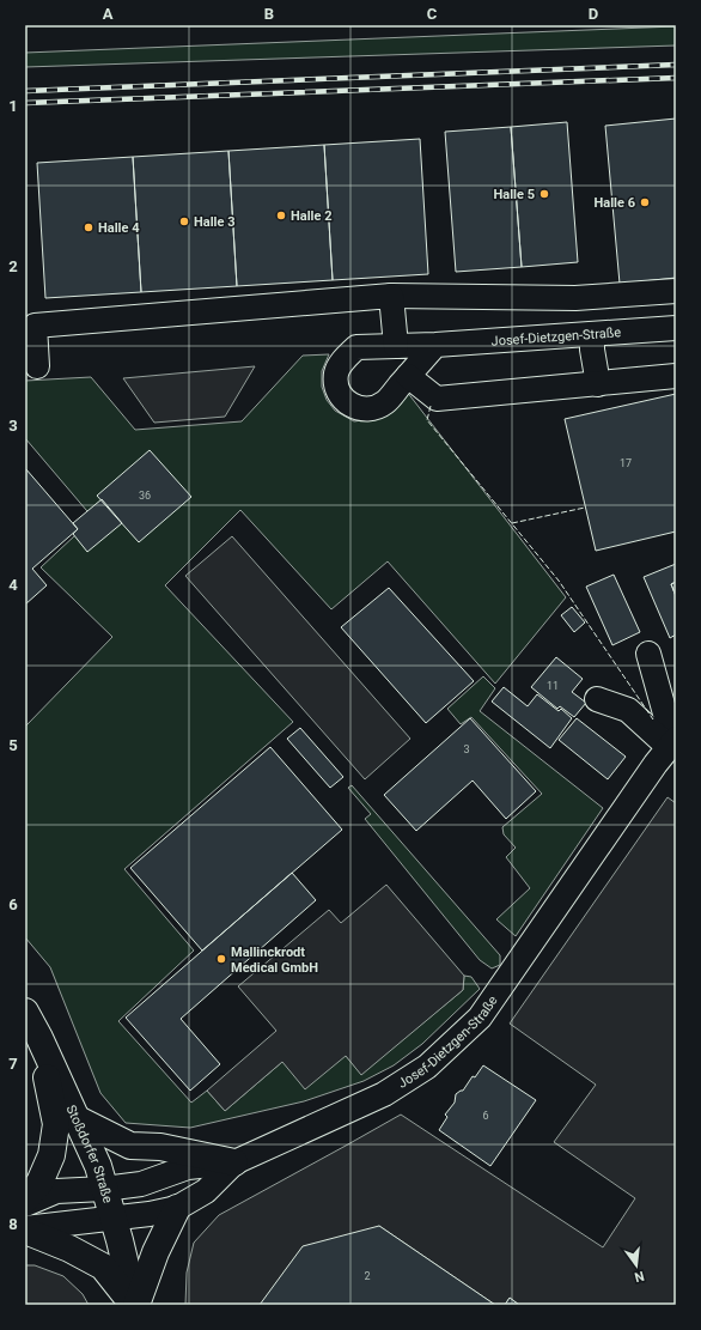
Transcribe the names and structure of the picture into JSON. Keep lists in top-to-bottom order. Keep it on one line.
{"streets":{"main road":["Stoßdorfer Straße"],"street":["Josef-Dietzgen-Straße"]},"crossings":[["Josef-Dietzgen-Straße","Stoßdorfer Straße"]],"places":["Halle 5","Halle 6","Halle 2","Halle 3","Halle 4","Mallinckrodt Medical GmbH"],"house_numbers":["17","36","11","3","6","2"],"north":"bottom","grid":{"columns":["A","B","C","D"],"rows":["1","2","3","4","5","6","7","8"]}}
